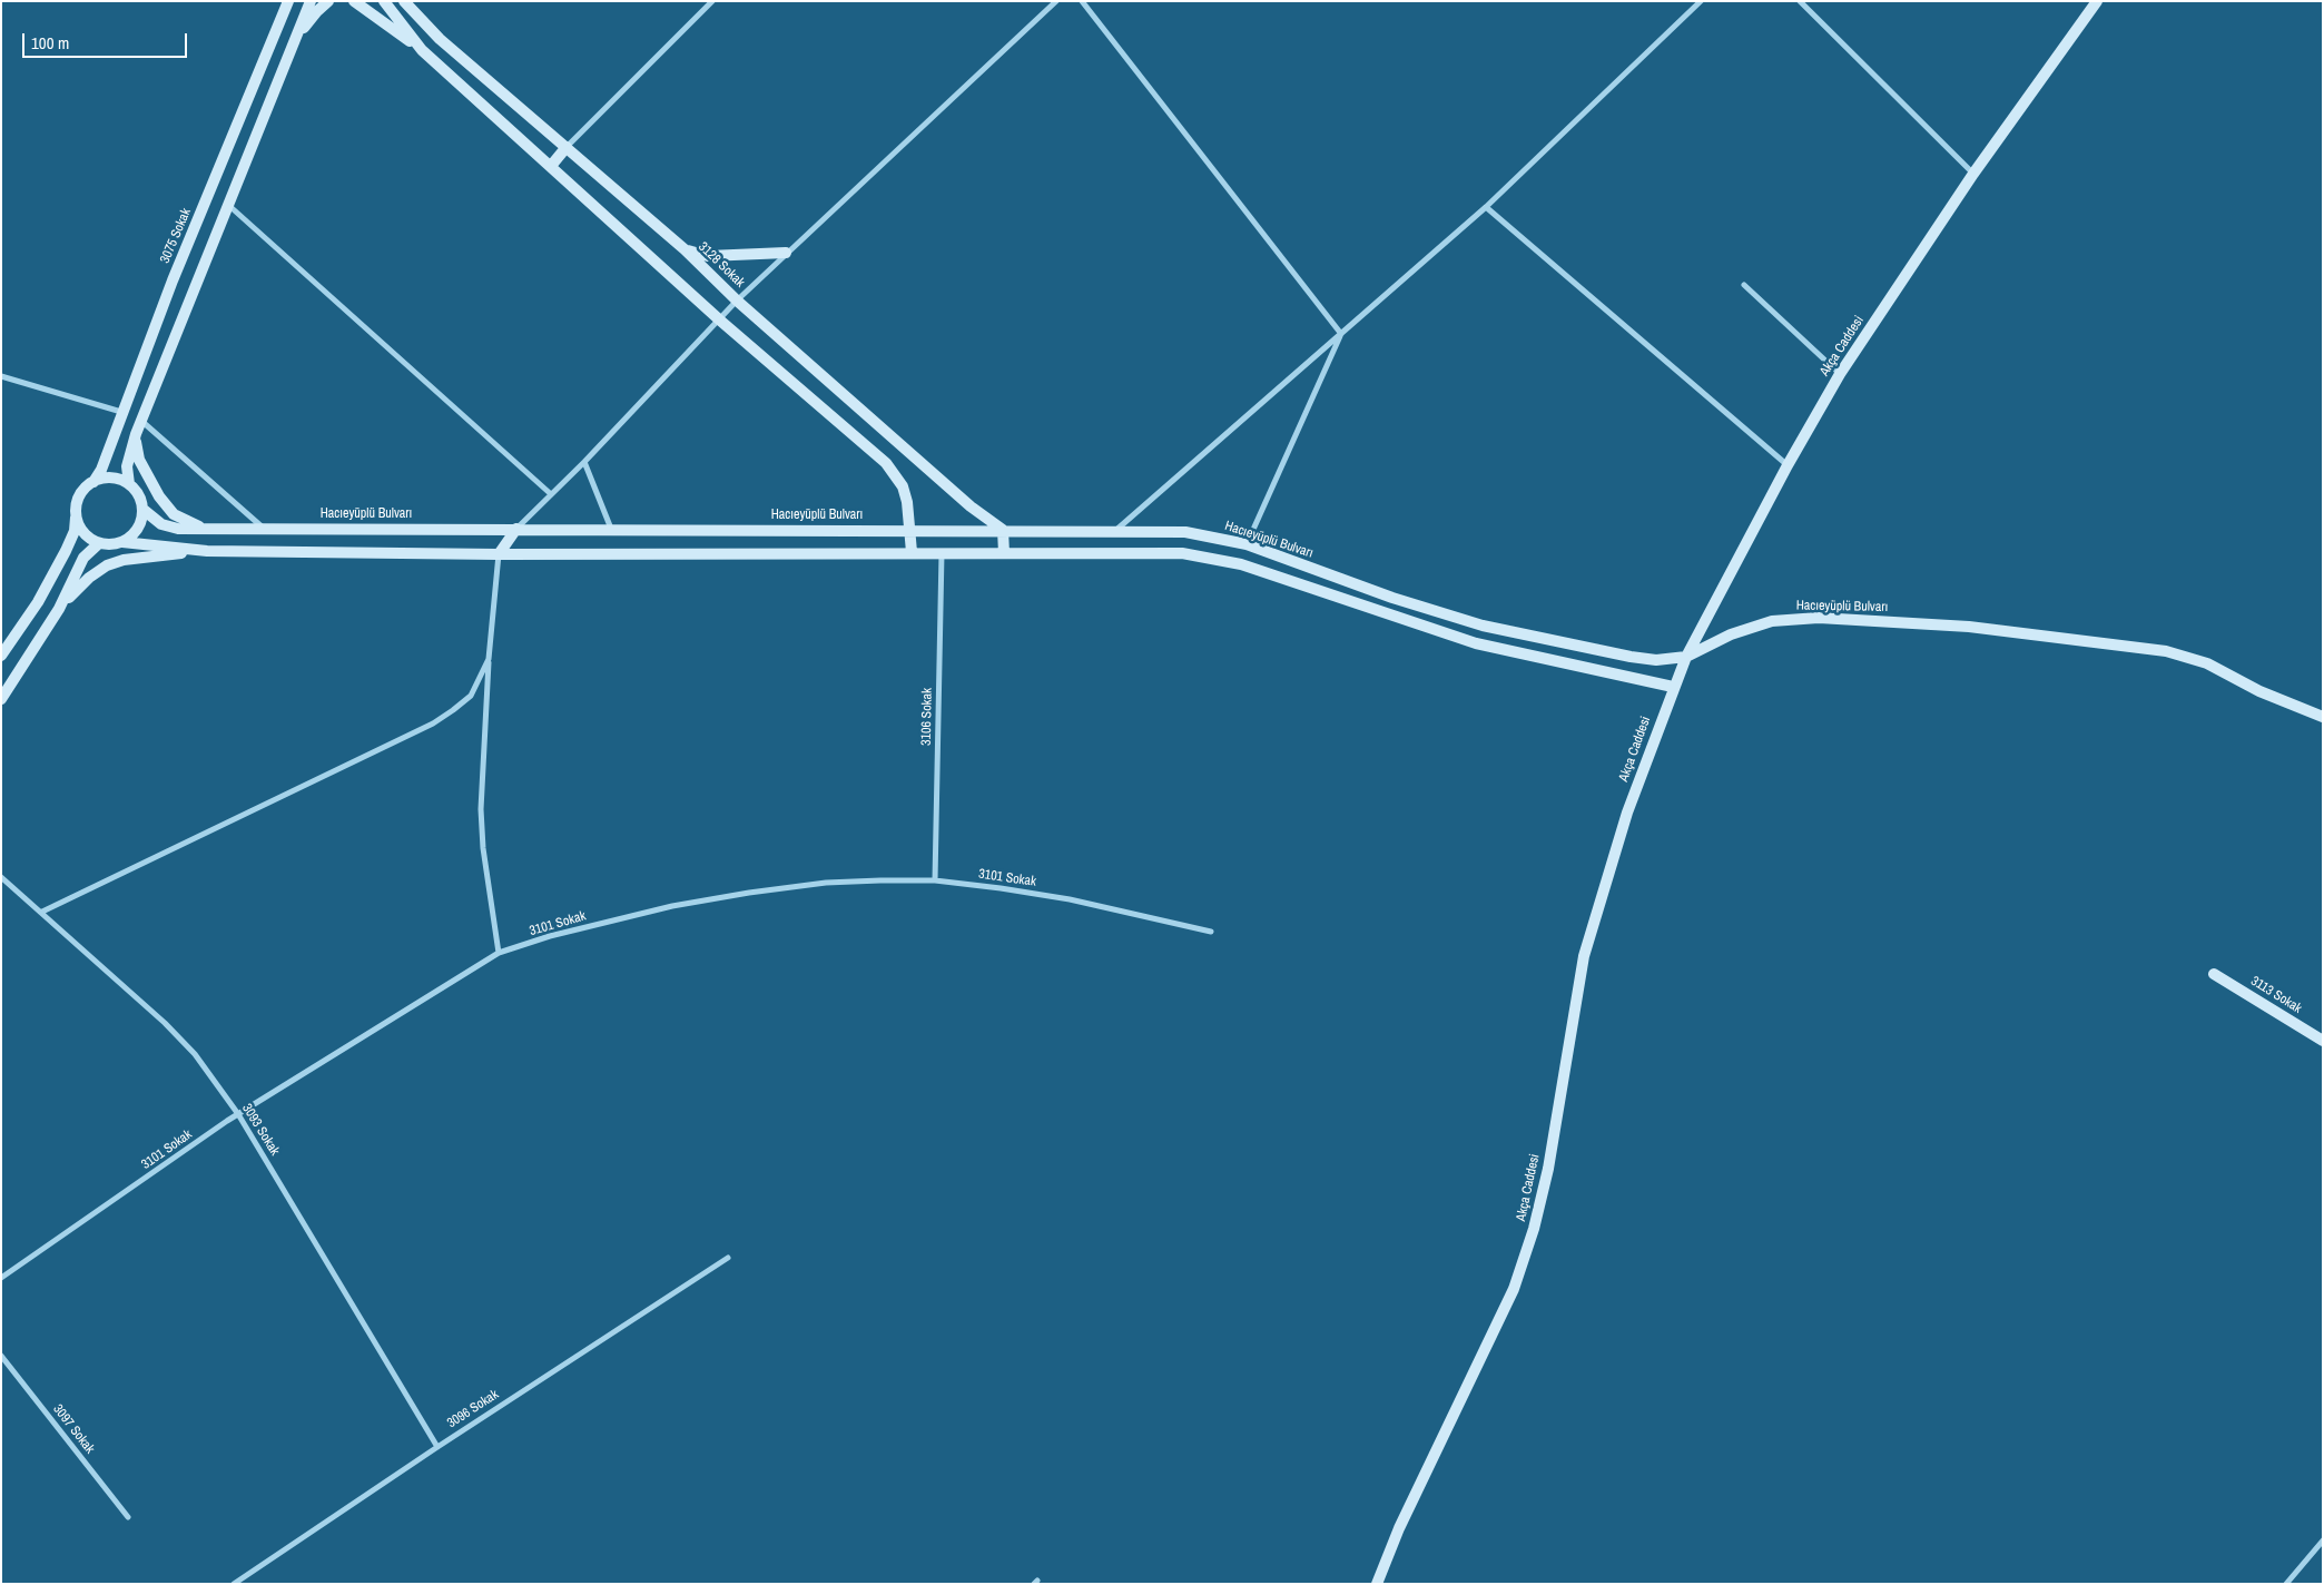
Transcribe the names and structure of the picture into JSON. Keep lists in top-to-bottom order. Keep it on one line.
{"streets":{"street":["3075 Sokak","3128 Sokak","Akça Caddesi","Hacıeyüplü Bulvarı","3106 Sokak","3101 Sokak","3113 Sokak","3093 Sokak","3096 Sokak","3097 Sokak"]},"crossings":[["3075 Sokak","Hacıeyüplü Bulvarı"],["3128 Sokak","Hacıeyüplü Bulvarı"],["Akça Caddesi","Hacıeyüplü Bulvarı"],["3106 Sokak","3101 Sokak"],["3101 Sokak","3093 Sokak"],["3093 Sokak","3096 Sokak"]],"scale_bar":"100 m"}
